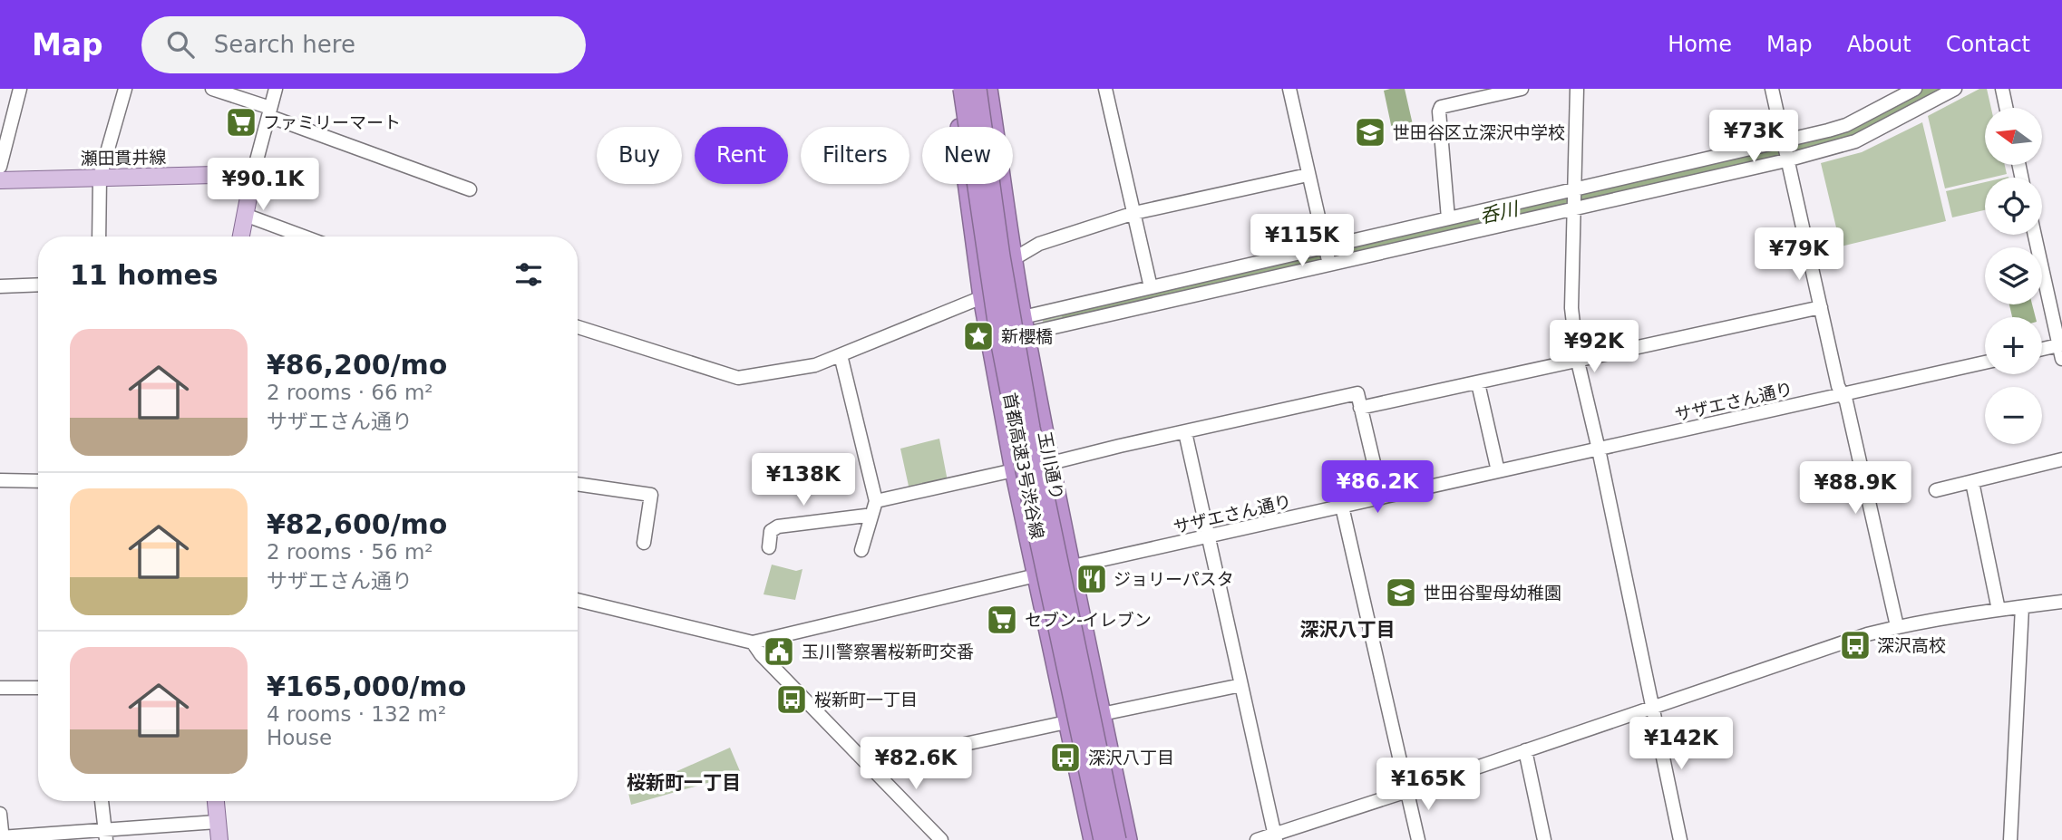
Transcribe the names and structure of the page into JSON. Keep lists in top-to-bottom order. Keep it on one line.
{"streets":{"highway":["首都高速3号渋谷線","玉川通り"],"main road":["瀬田貫井線"],"street":["サザエさん通り"]},"crossings":[["サザエさん通り","玉川通り"]],"districts":["深沢八丁目","桜新町一丁目"],"water":["呑川"],"places":{"supermarket":["ファミリーマート","セブン-イレブン"],"school or university":["世田谷区立深沢中学校","世田谷聖母幼稚園"],"place":["新櫻橋"],"restaurant":["ジョリーパスタ"],"bus stop":["深沢高校","桜新町一丁目","深沢八丁目"],"public building":["玉川警察署桜新町交番"]},"north":"left","page":{"header":"Map","search":"Search here","nav":["Home","Map","About","Contact"],"map_buttons":["+","−"],"price":["¥73K","¥90.1K","¥115K","¥79K","¥92K","¥138K","¥86.2K","¥88.9K","¥142K","¥82.6K","¥165K"],"chip":["Buy","Rent","Filters","New"],"heading":"11 homes","list":[{"name":"¥86,200/mo","note":"2 rooms · 66 m² · サザエさん通り"},{"name":"¥82,600/mo","note":"2 rooms · 56 m² · サザエさん通り"},{"name":"¥165,000/mo","note":"4 rooms · 132 m² · House"}]}}
